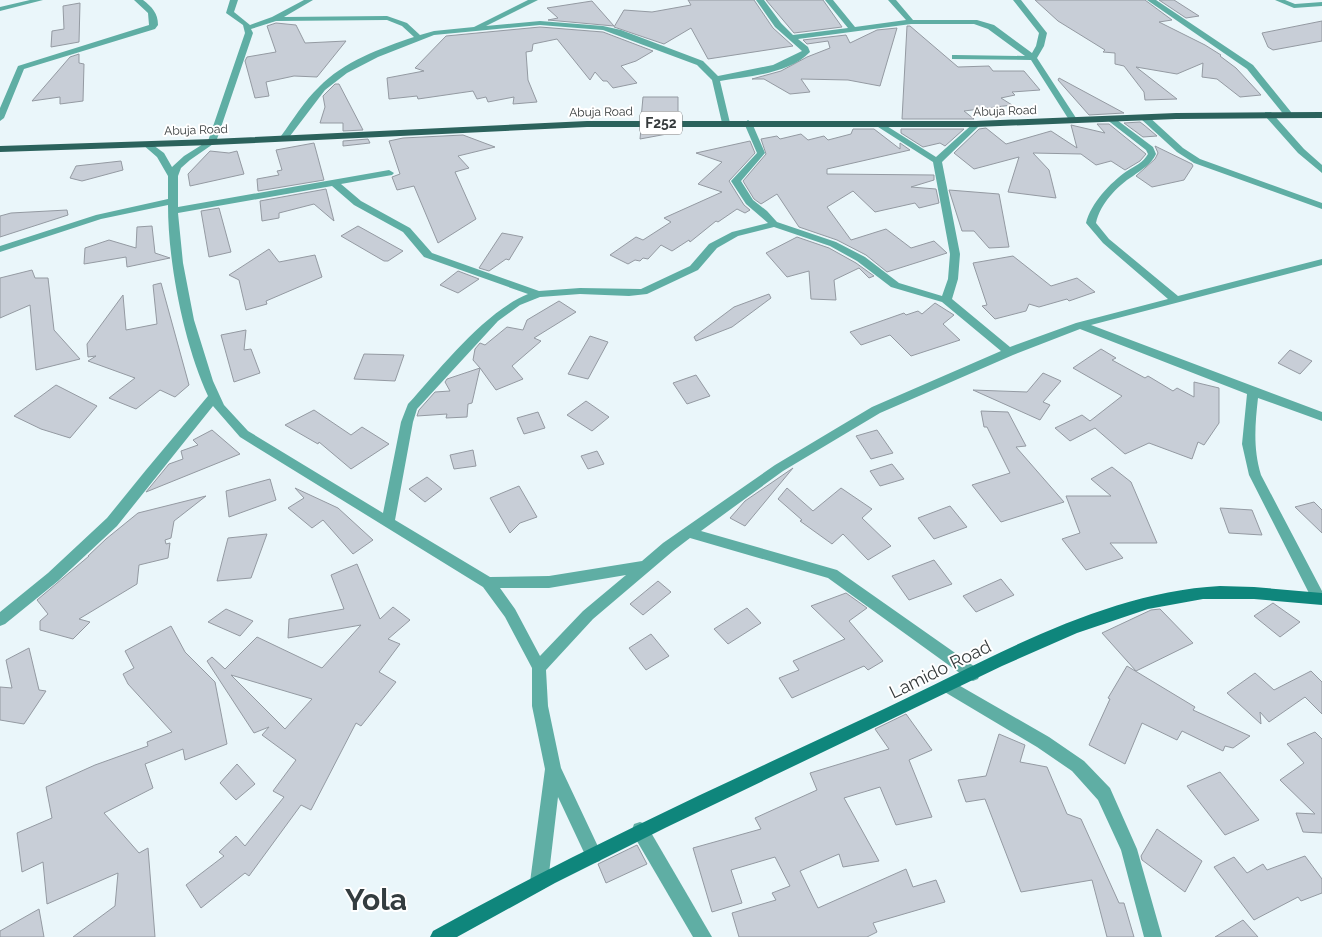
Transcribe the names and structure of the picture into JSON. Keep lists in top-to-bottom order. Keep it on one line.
{"streets":{"main road":["Abuja Road","F252","Lamido Road"]},"districts":["Yola"]}
